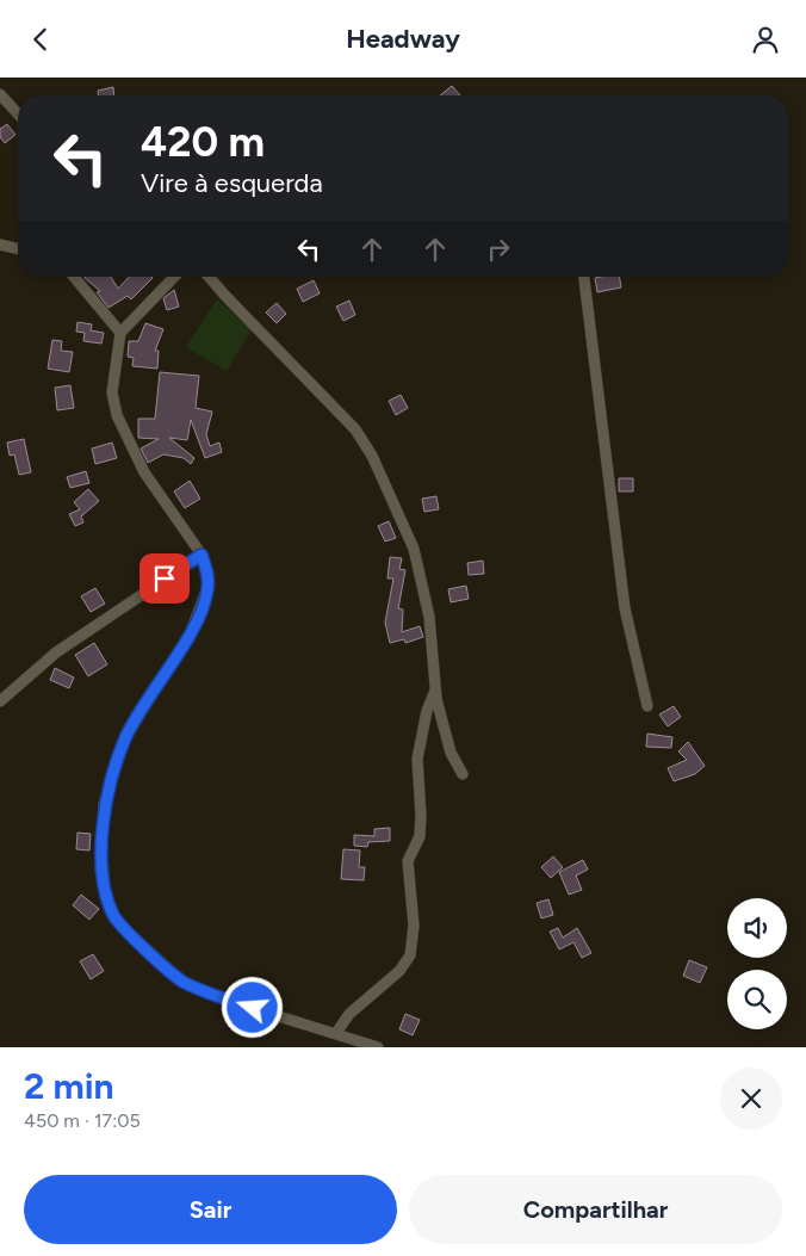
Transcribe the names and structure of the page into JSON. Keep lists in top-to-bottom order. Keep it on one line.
{"page":{"header":"Headway","turn":["420 m","Vire à esquerda"],"heading":["2 min","450 m · 17:05"],"buttons":["Sair","Compartilhar"]}}
